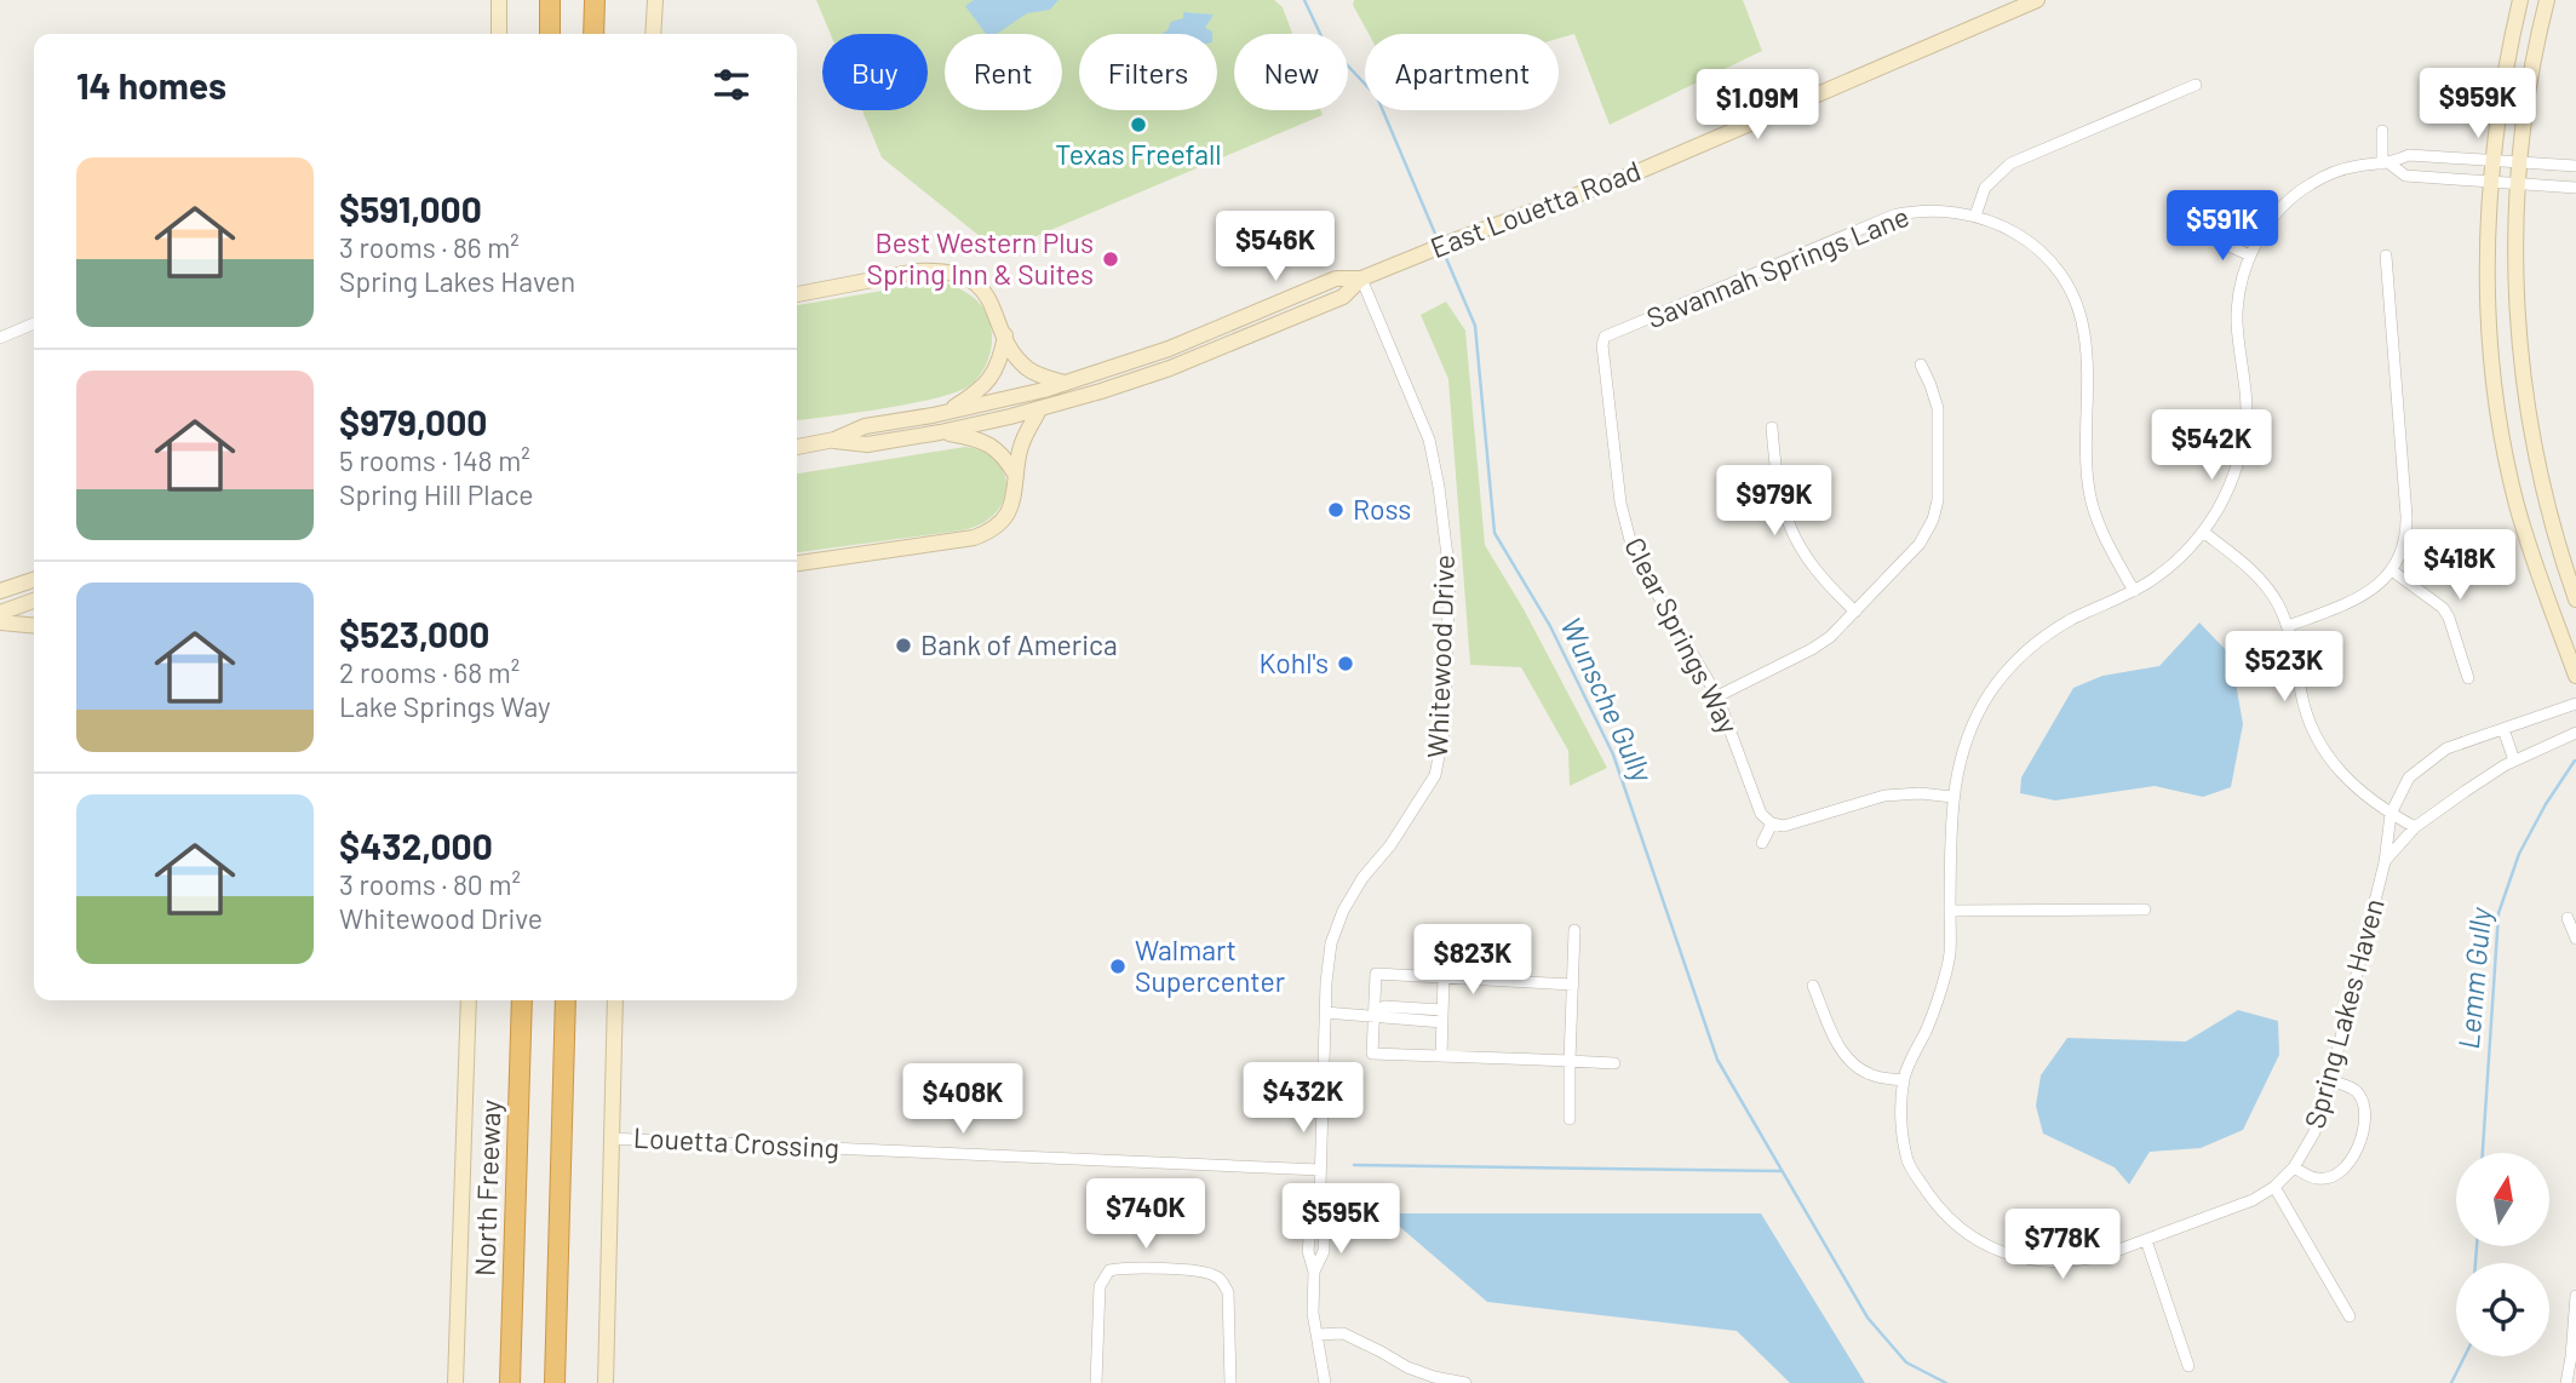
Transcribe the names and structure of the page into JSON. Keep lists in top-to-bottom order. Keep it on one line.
{"streets":{"highway":["North Freeway"],"main road":["East Louetta Road"],"street":["Savannah Springs Lane","Clear Springs Way","Whitewood Drive","Spring Lakes Haven","Louetta Crossing"]},"crossings":[["East Louetta Road","Whitewood Drive"],["Savannah Springs Lane","Clear Springs Way"],["Savannah Springs Lane","Spring Lakes Haven"],["Whitewood Drive","Louetta Crossing"]],"water":["Wunsche Gully","Lemm Gully"],"places":["Texas Freefall","Best Western Plus Spring Inn & Suites","Ross","Bank of America","Kohl's","Walmart Supercenter"],"north":"top","page":{"chip":["Buy","Rent","Filters","New","Apartment"],"heading":"14 homes","price":["$959K","$1.09M","$591K","$546K","$542K","$979K","$418K","$523K","$823K","$432K","$408K","$740K","$595K","$778K"],"list":[{"name":"$591,000","note":"3 rooms · 86 m² · Spring Lakes Haven"},{"name":"$979,000","note":"5 rooms · 148 m² · Spring Hill Place"},{"name":"$523,000","note":"2 rooms · 68 m² · Lake Springs Way"},{"name":"$432,000","note":"3 rooms · 80 m² · Whitewood Drive"}]}}
